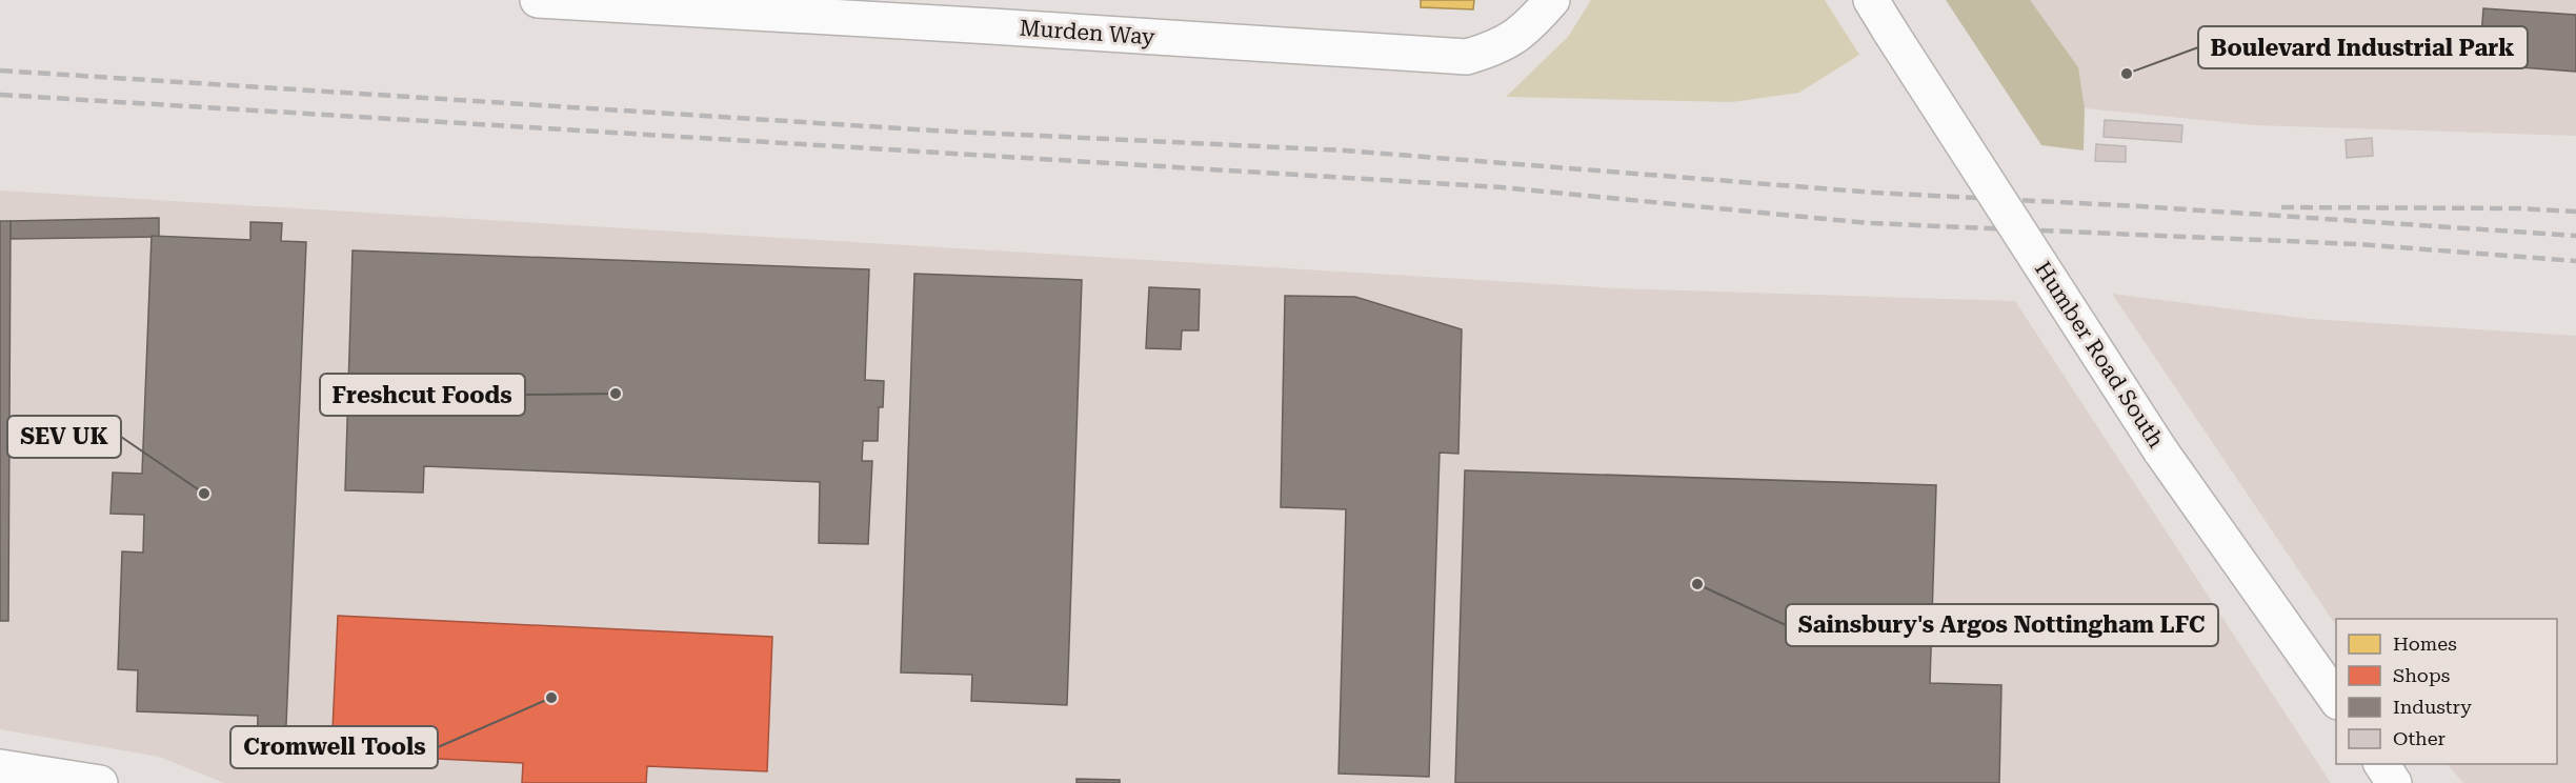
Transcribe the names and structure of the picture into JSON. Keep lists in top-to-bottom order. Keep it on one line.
{"streets":{"street":["Murden Way","Humber Road South"]},"places":["Boulevard Industrial Park","Freshcut Foods","SEV UK","Sainsbury's Argos Nottingham LFC","Cromwell Tools"],"legend":["Homes","Shops","Industry","Other"]}
